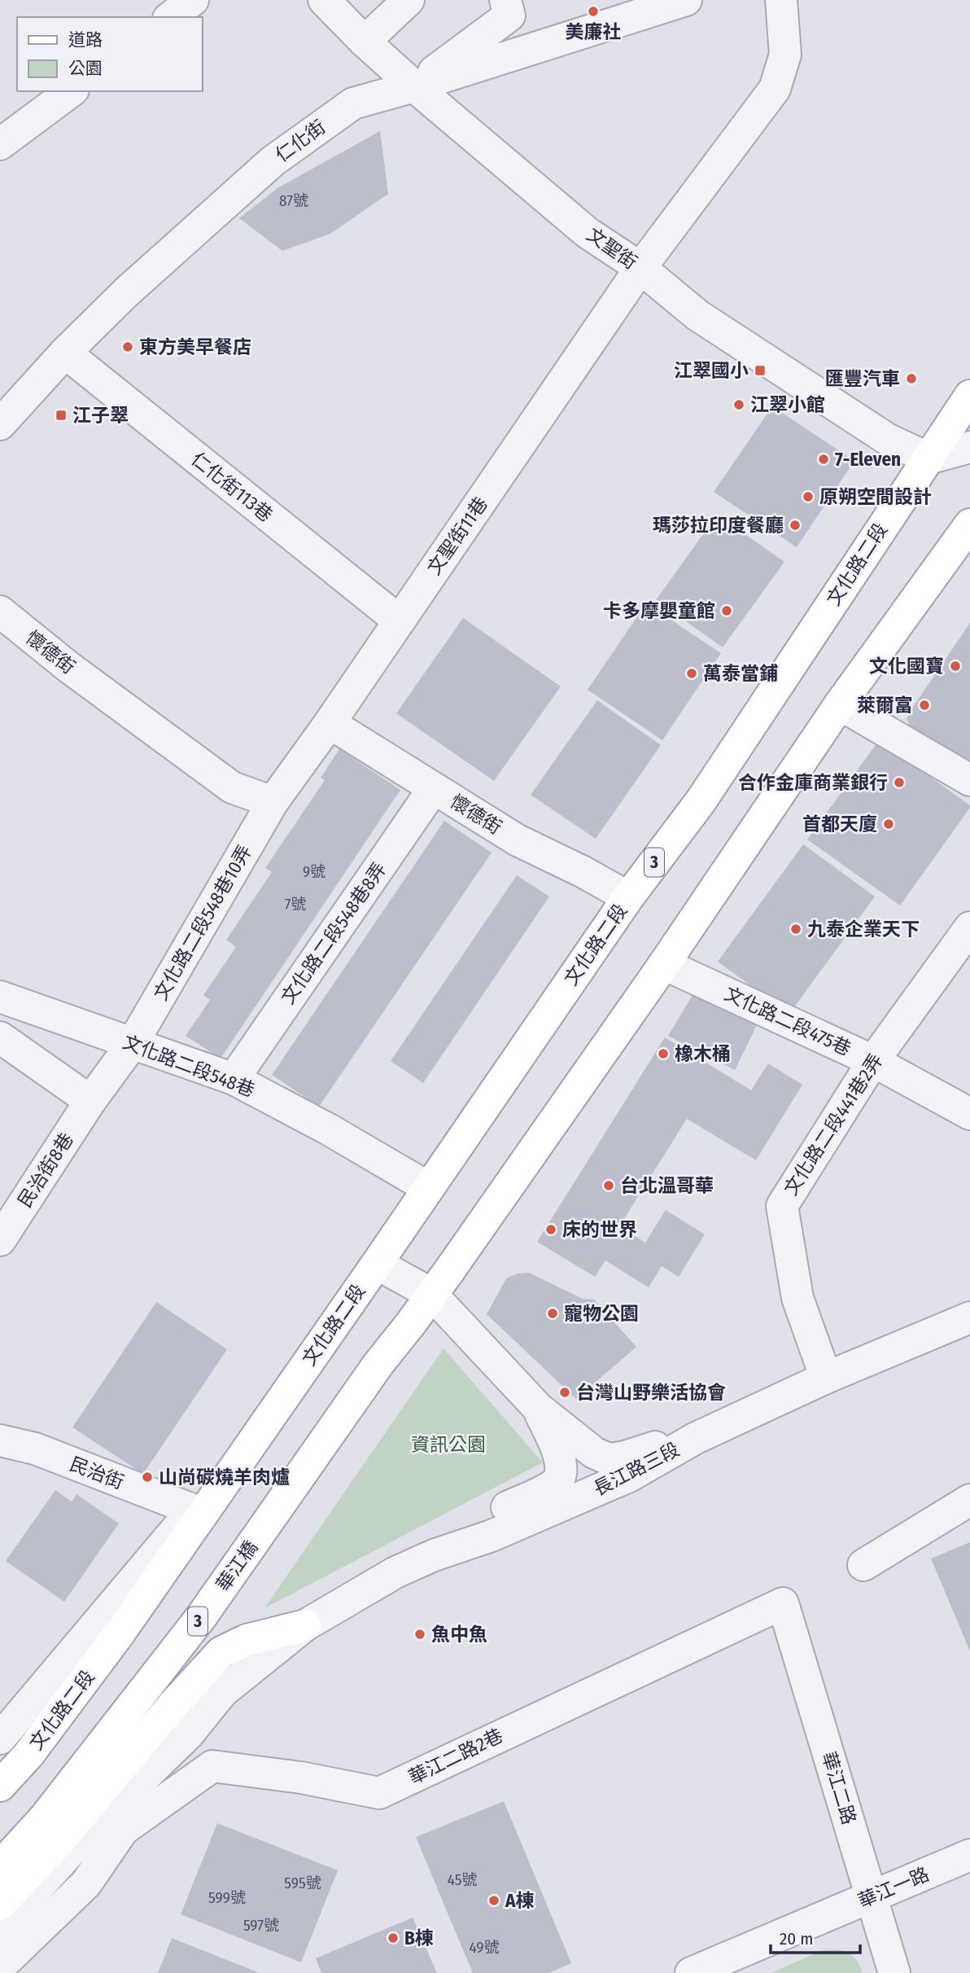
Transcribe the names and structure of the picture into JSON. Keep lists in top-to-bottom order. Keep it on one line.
{"streets":{"main road":["文化路二段","3","華江橋"],"street":["仁化街","文聖街","仁化街113巷","文聖街11巷","懷德街","文化路二段548巷10弄","文化路二段548巷8弄","文化路二段475巷","文化路二段548巷","文化路二段441巷2弄","民治街8巷","長江路三段","民治街","華江二路2巷","華江二路","華江一路"]},"crossings":[["仁化街","文聖街"],["仁化街","仁化街113巷"],["文聖街","文聖街11巷"],["文聖街","文化路二段"],["仁化街113巷","文聖街11巷"],["文聖街11巷","懷德街"],["文聖街11巷","文化路二段548巷10弄"],["文化路二段","懷德街"],["文化路二段","文化路二段548巷"],["文化路二段","民治街"],["懷德街","文化路二段548巷10弄"],["懷德街","文化路二段548巷8弄"],["3","文化路二段475巷"],["3","華江橋"],["文化路二段548巷10弄","文化路二段548巷"],["文化路二段548巷10弄","民治街8巷"],["文化路二段548巷8弄","文化路二段548巷"],["文化路二段475巷","文化路二段441巷2弄"],["文化路二段441巷2弄","長江路三段"],["華江二路2巷","華江二路"],["華江二路","華江一路"]],"parks":["資訊公園"],"places":{"other":["美廉社","東方美早餐店","匯豐汽車","江翠小館","7-Eleven","原朔空間設計","瑪莎拉印度餐廳","卡多摩嬰童館","文化國寶","萬泰當鋪","萊爾富","合作金庫商業銀行","首都天廈","九泰企業天下","橡木桶","台北溫哥華","床的世界","寵物公園","台灣山野樂活協會","山尚碳燒羊肉爐","魚中魚","A棟","B棟"],"transit":["江翠國小","江子翠"]},"house_numbers":["87號","9號","7號","45號","595號","599號","597號","49號"],"legend":["道路","公園"],"scale_bar":"20 m"}
